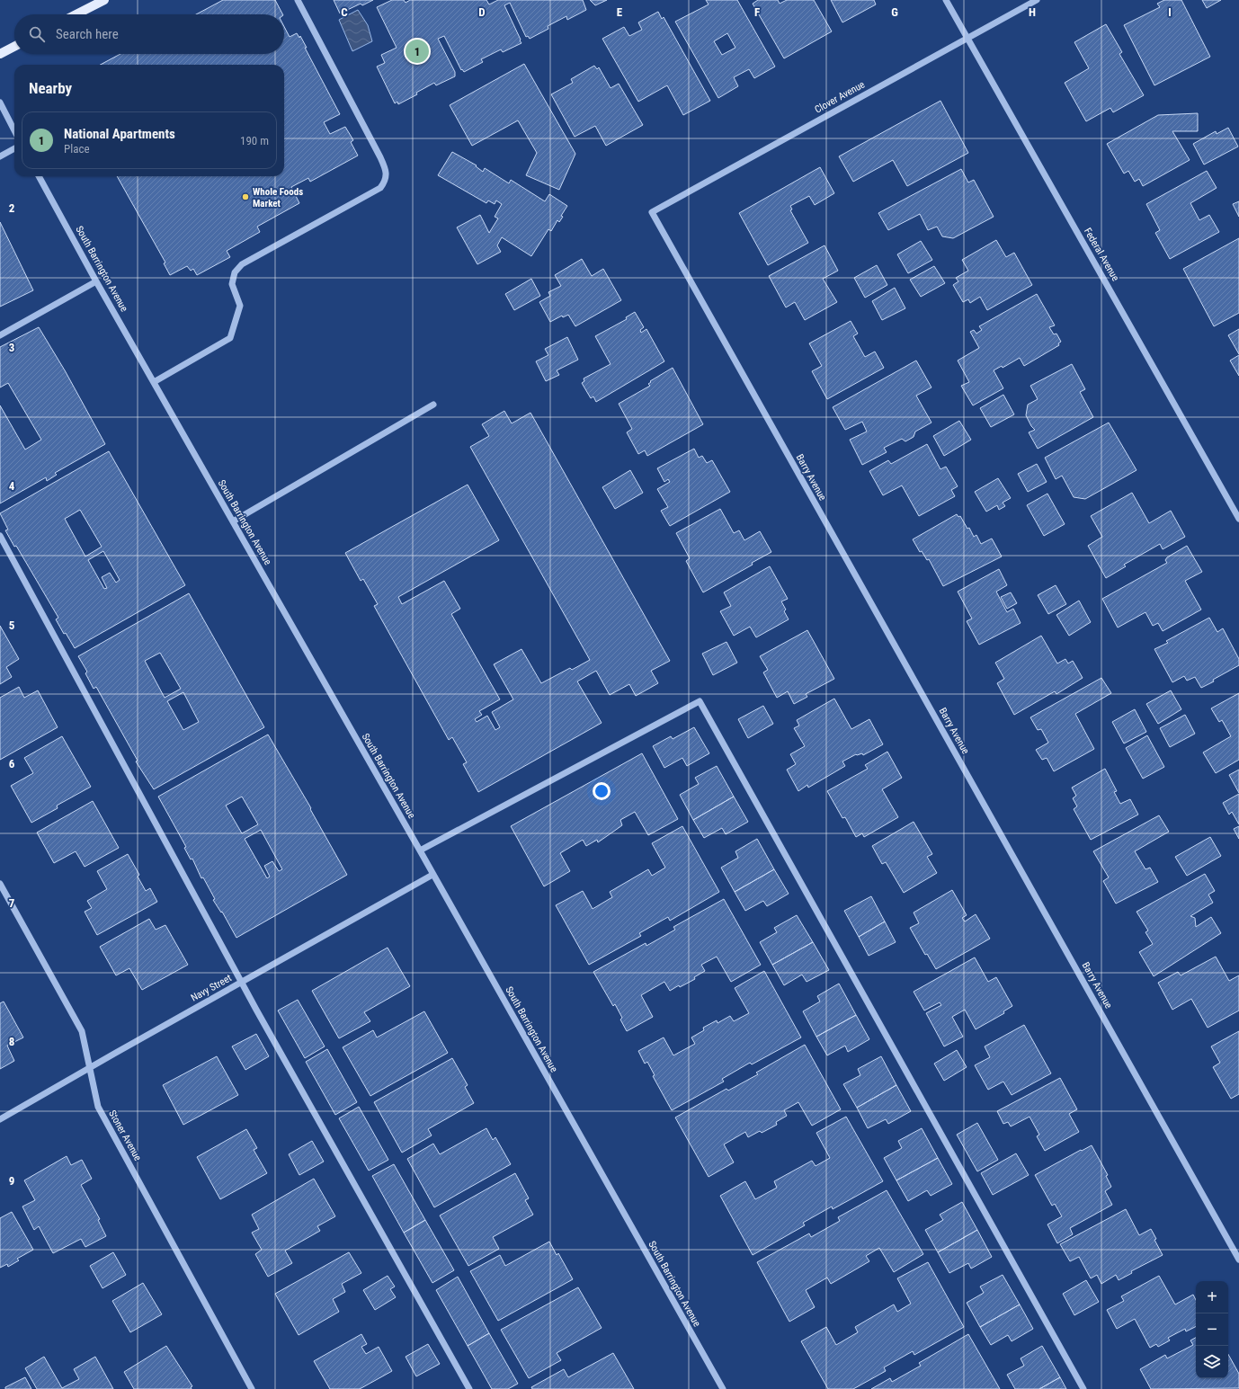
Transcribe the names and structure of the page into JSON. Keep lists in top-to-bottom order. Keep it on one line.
{"streets":{"street":["Clover Avenue","Federal Avenue","South Barrington Avenue","Barry Avenue","Navy Street","Stoner Avenue"]},"crossings":[["Clover Avenue","Federal Avenue"],["Clover Avenue","Barry Avenue"],["South Barrington Avenue","Navy Street"],["Navy Street","Stoner Avenue"]],"places":["Whole Foods Market"],"page":{"search":"Search here","pins":"1","heading":"Nearby","list":[{"mark":"1","name":"National Apartments","note":"Place","value":"190 m"}],"map_buttons":["+","−"]},"grid":{"columns":["C","D","E","F","G","H","I"],"rows":["2","3","4","5","6","7","8","9"]}}
